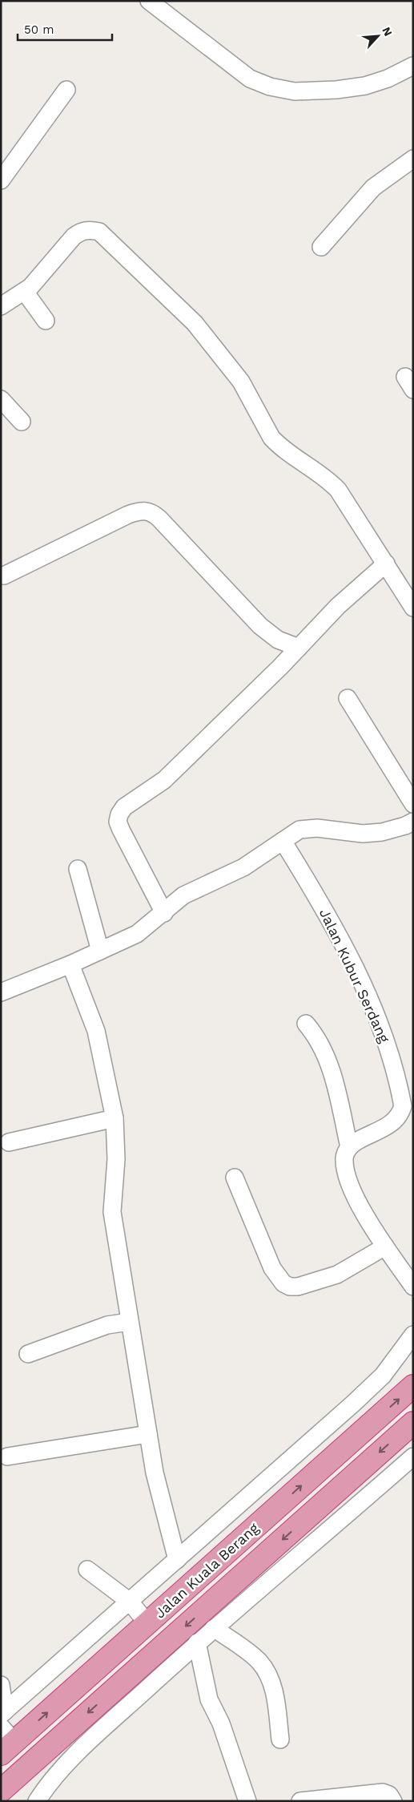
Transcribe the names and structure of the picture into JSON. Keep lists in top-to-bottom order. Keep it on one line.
{"streets":{"highway":["Jalan Kuala Berang"],"street":["Jalan Kubur Serdang"]},"scale_bar":"50 m","north":"top right"}
